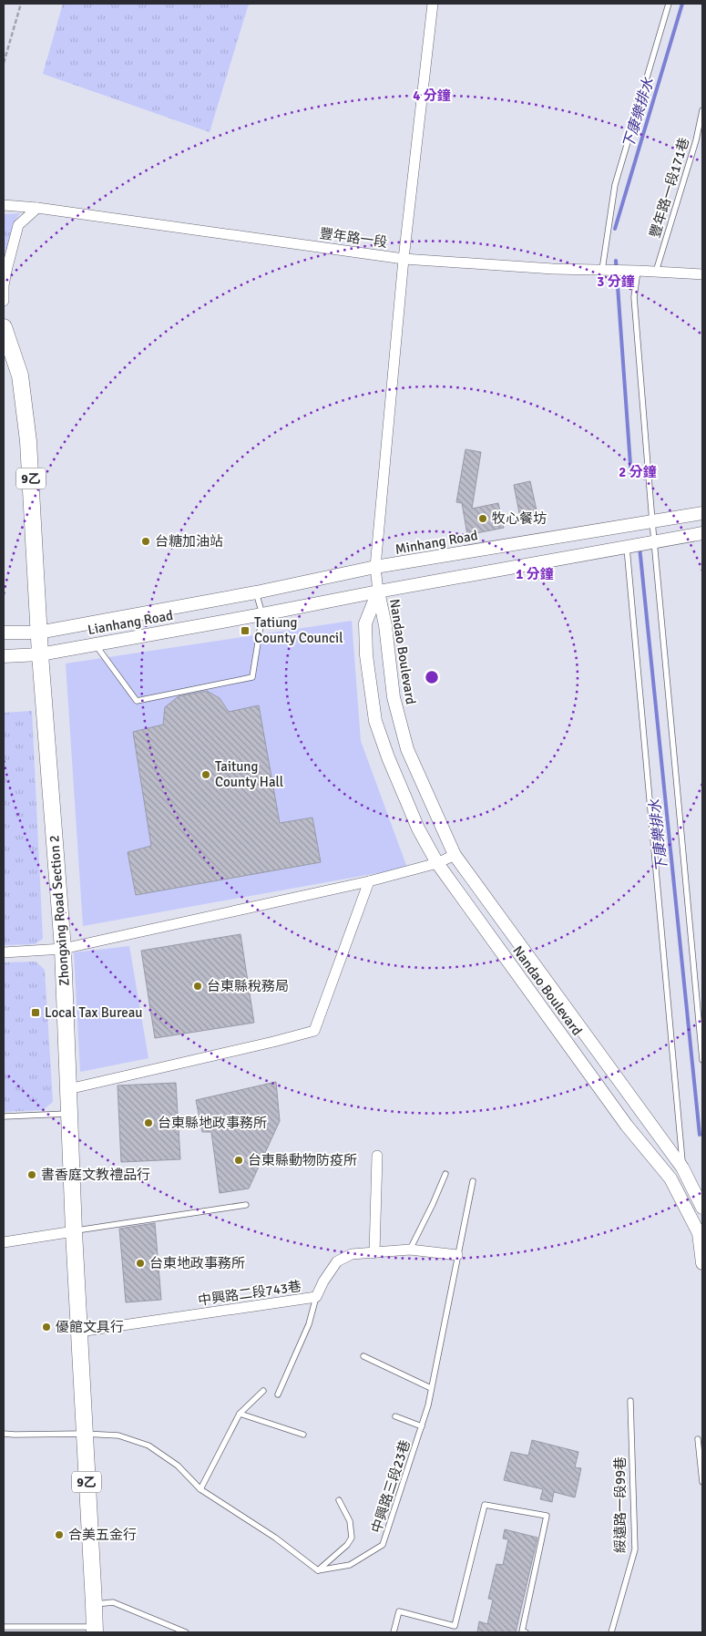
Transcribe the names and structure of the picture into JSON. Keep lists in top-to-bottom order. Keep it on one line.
{"streets":{"main road":["9乙","Zhongxing Road Section 2"],"street":["豐年路一段","Minhang Road","Lianhang Road","Nandao Boulevard","中興路二段743巷"],"lane":["豐年路一段171巷","中興路三段23巷","綏遠路一段99巷"]},"crossings":[["豐年路一段171巷","豐年路一段"],["9乙","Lianhang Road"],["9乙","Zhongxing Road Section 2"],["9乙","中興路二段743巷"],["Minhang Road","Lianhang Road"],["Lianhang Road","Zhongxing Road Section 2"],["Zhongxing Road Section 2","中興路二段743巷"],["中興路二段743巷","中興路三段23巷"]],"water":["下康樂排水"],"places":{"other":["牧心餐坊","台糖加油站","Taitung County Hall","台東縣稅務局","台東縣地政事務所","台東縣動物防疫所","書香庭文教禮品行","台東地政事務所","優館文具行","合美五金行"],"transit":["Tatiung County Council","Local Tax Bureau"]},"rings":["4 分鐘","3 分鐘","2 分鐘","1 分鐘"]}
